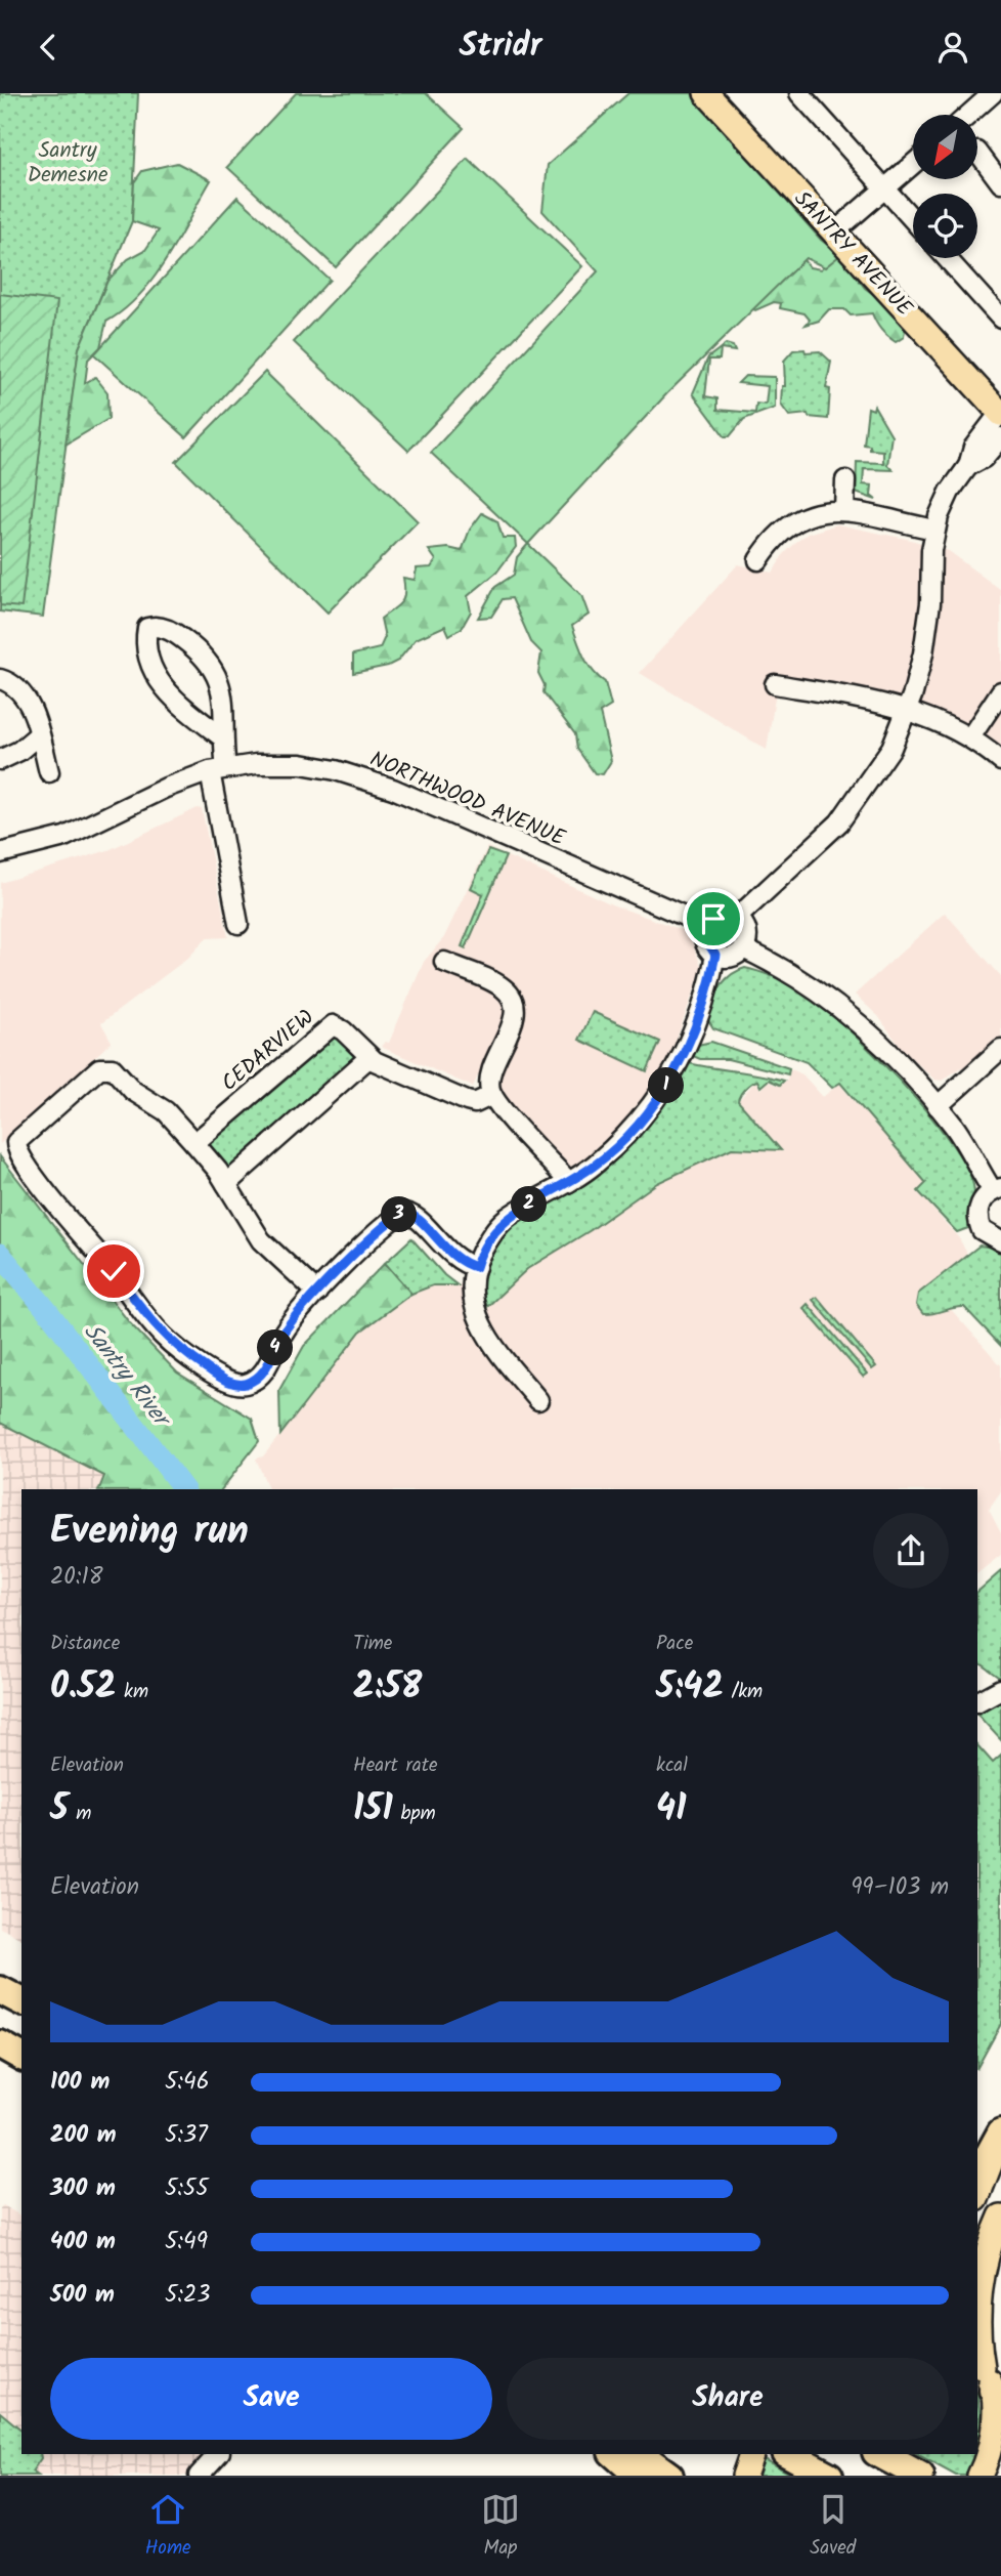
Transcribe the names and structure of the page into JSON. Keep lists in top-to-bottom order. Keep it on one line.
{"streets":{"main road":["SANTRY AVENUE"],"street":["NORTHWOOD AVENUE","CEDARVIEW"]},"water":["Santry River"],"parks":["Santry Demesne"],"north":"bottom left","page":{"header":"Stridr","pins":["1","2","3","4"],"heading":["Evening run","20:18"],"stats":[["Distance","0.52 km"],["Time","2:58"],["Pace","5:42 /km"],["Elevation","5 m"],["Heart rate","151 bpm"],["kcal","41"]],"chart":["Elevation","99–103 m"],"list":[{"name":"100 m","note":"5:46"},{"name":"200 m","note":"5:37"},{"name":"300 m","note":"5:55"},{"name":"400 m","note":"5:49"},{"name":"500 m","note":"5:23"}],"buttons":["Save","Share"],"tabs":["Home","Map","Saved"]}}
